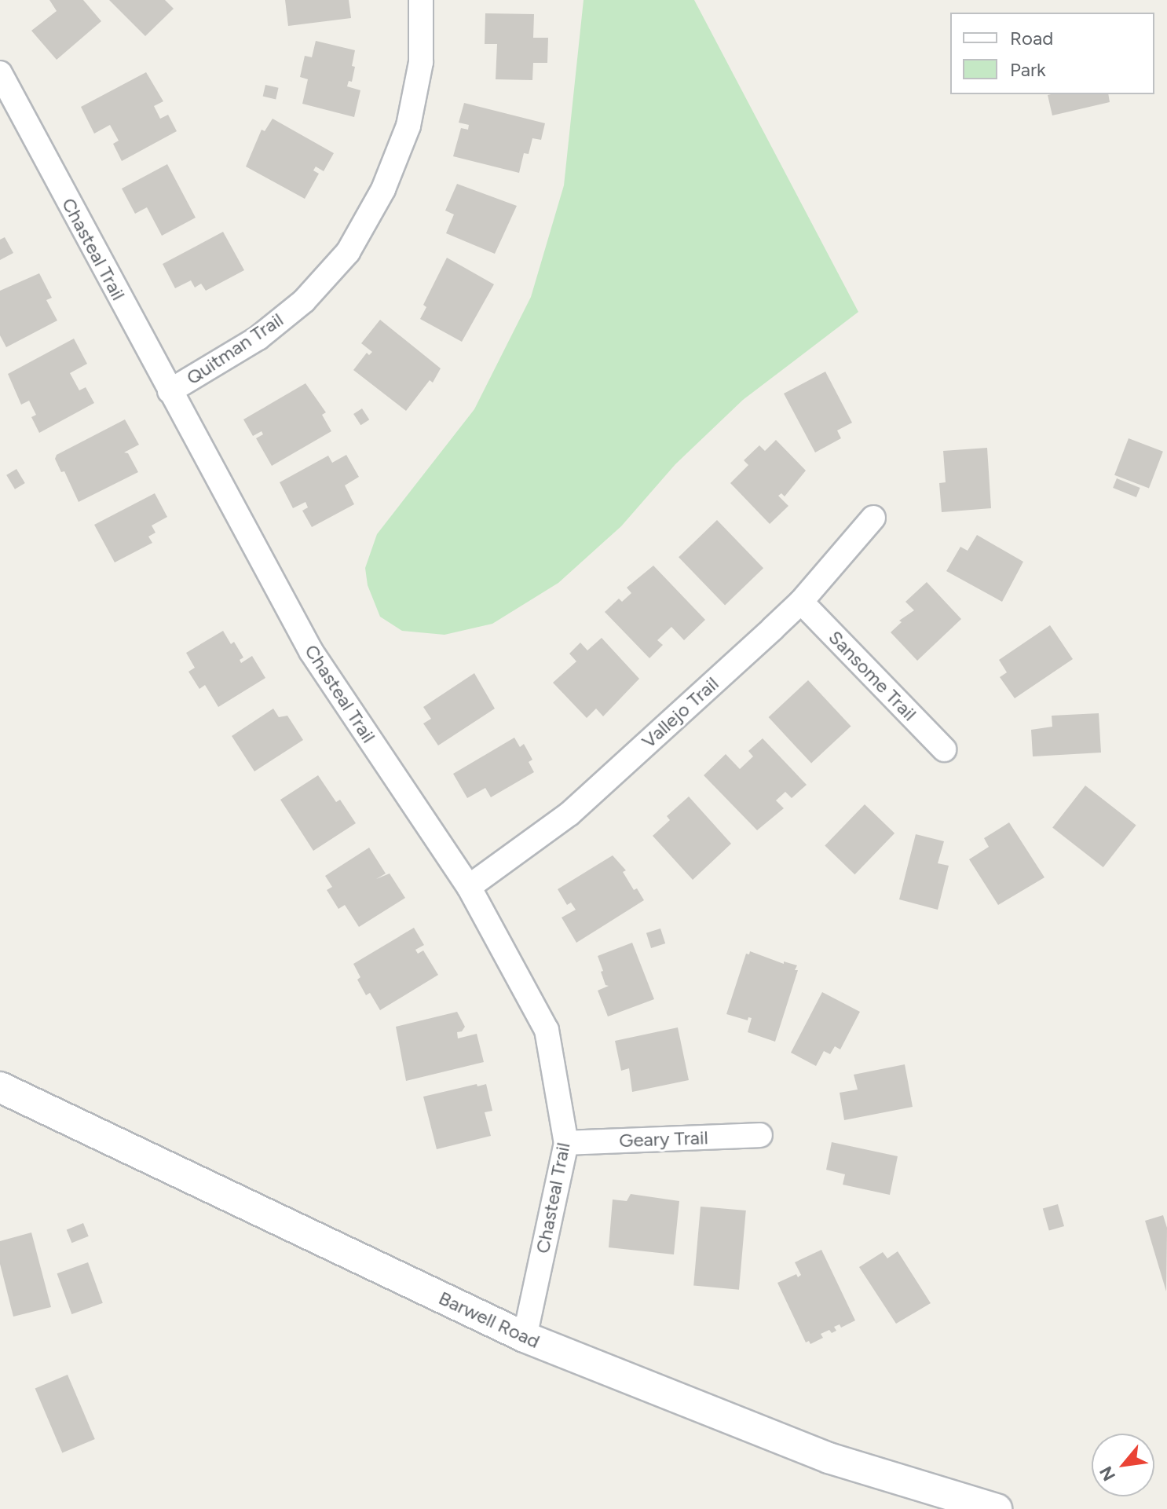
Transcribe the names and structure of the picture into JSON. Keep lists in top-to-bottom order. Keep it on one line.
{"streets":{"street":["Chasteal Trail","Quitman Trail","Sansome Trail","Vallejo Trail","Geary Trail","Barwell Road"]},"crossings":[["Chasteal Trail","Quitman Trail"],["Chasteal Trail","Vallejo Trail"],["Chasteal Trail","Geary Trail"],["Chasteal Trail","Barwell Road"],["Sansome Trail","Vallejo Trail"]],"legend":["Road","Park"],"north":"bottom left"}
